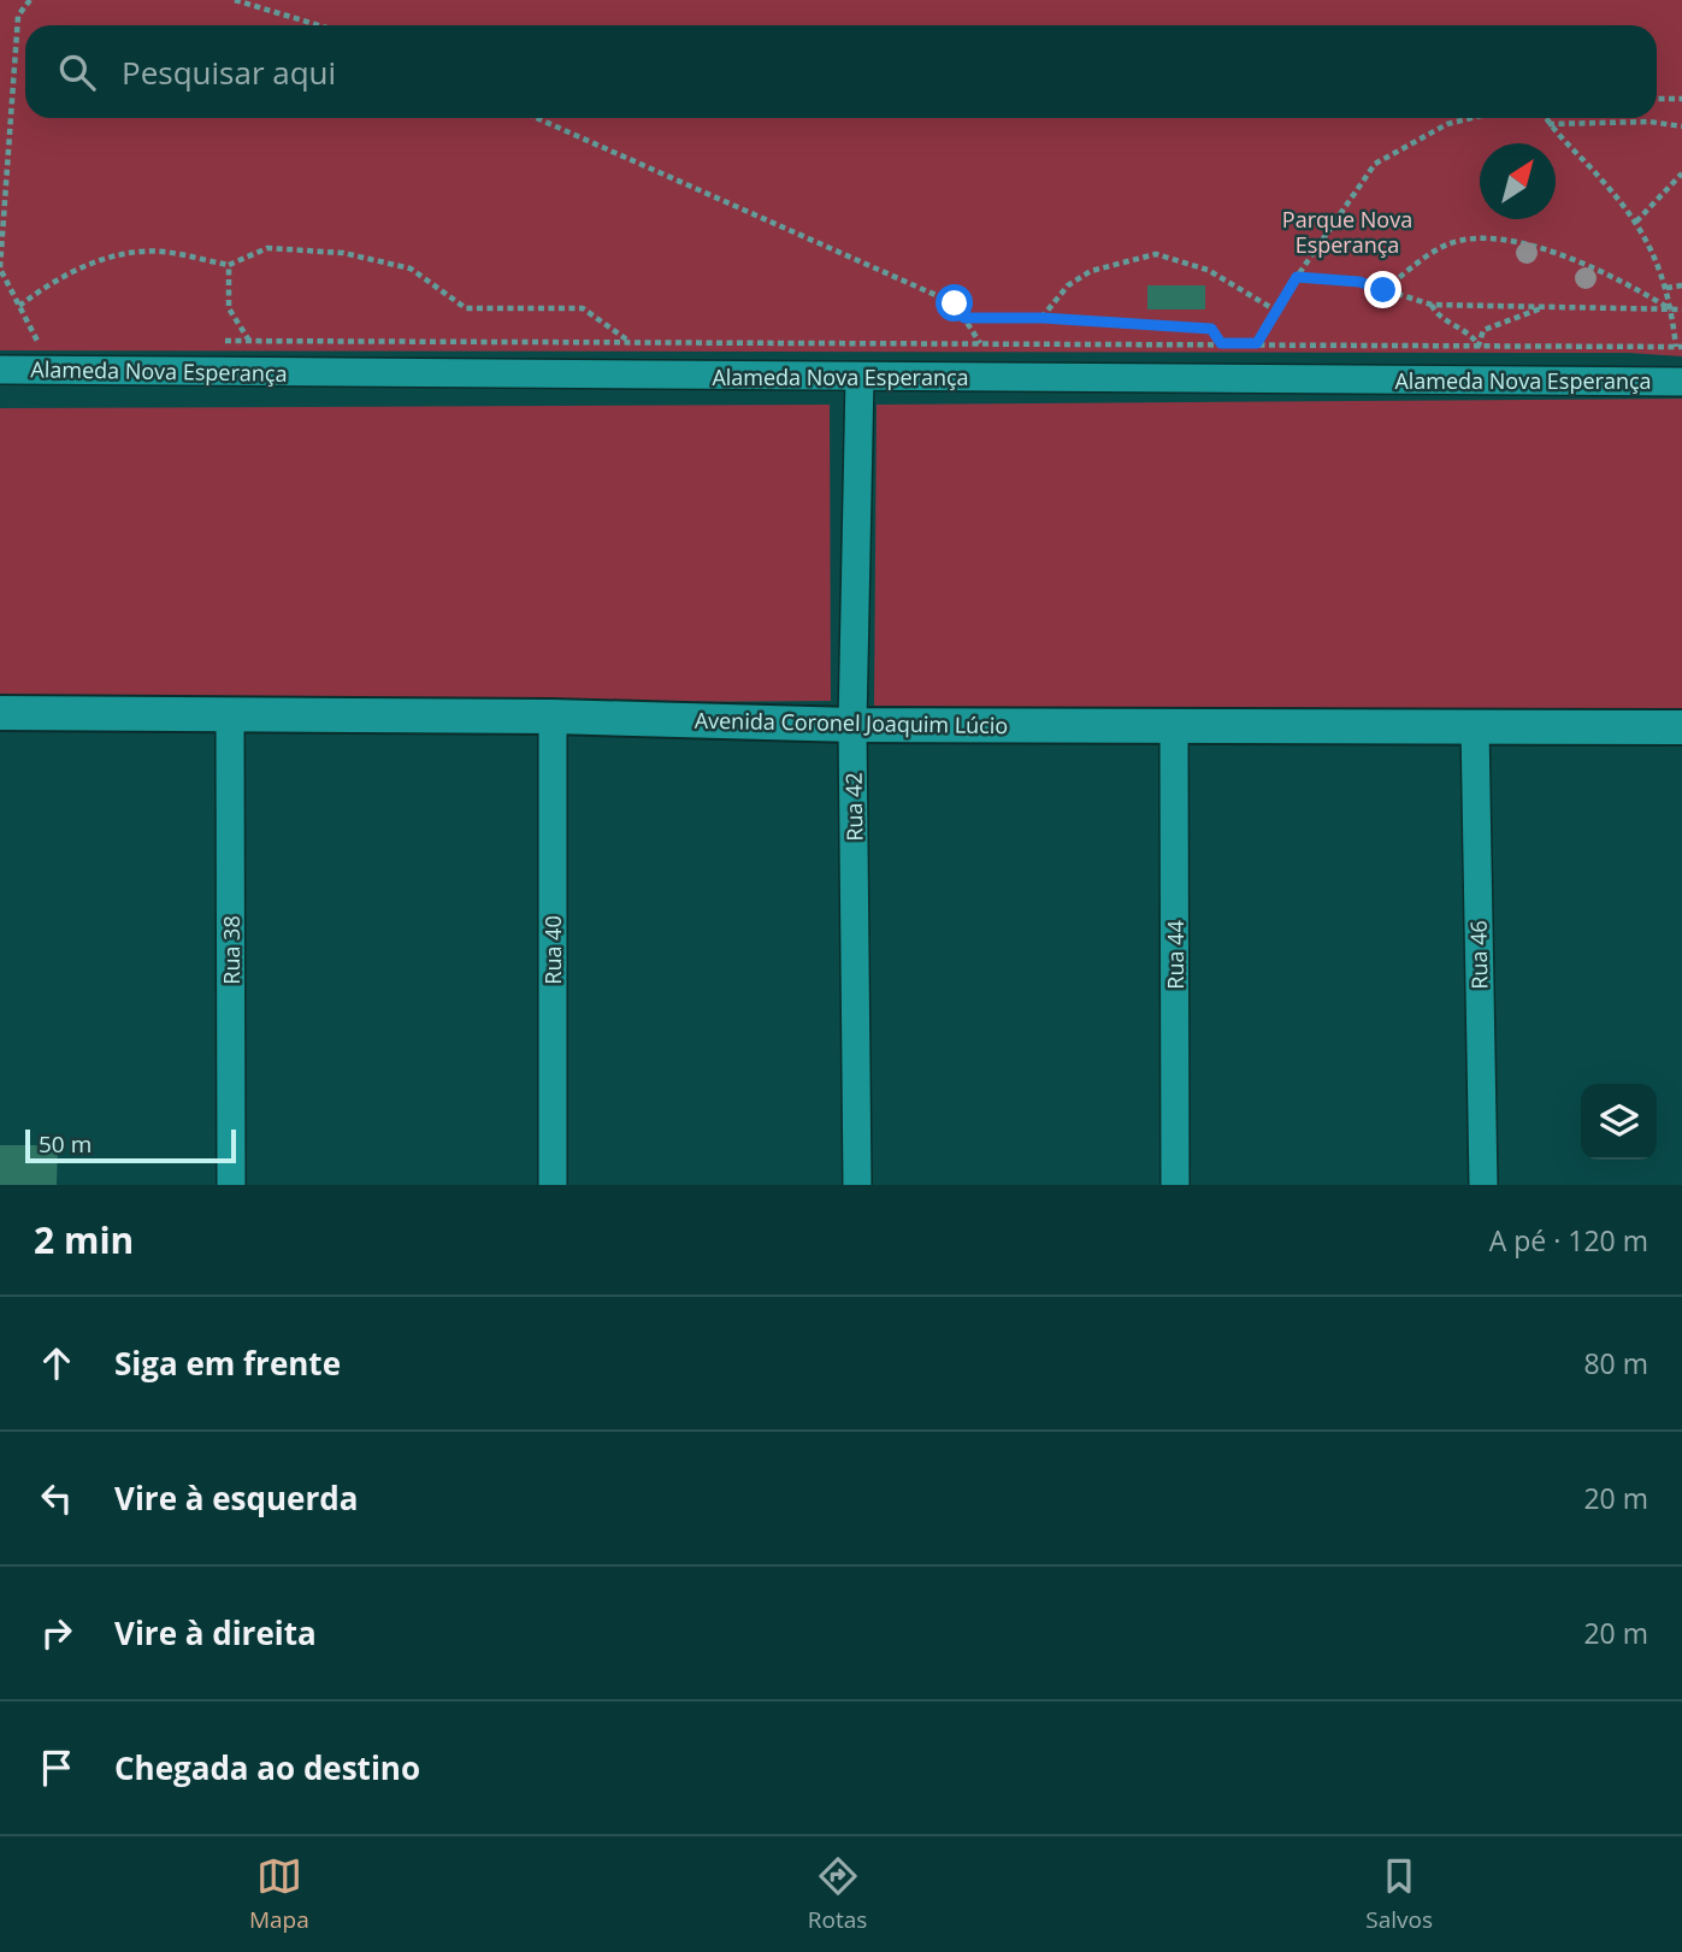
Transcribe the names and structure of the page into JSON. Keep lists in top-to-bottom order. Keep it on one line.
{"streets":{"street":["Alameda Nova Esperança","Avenida Coronel Joaquim Lúcio","Rua 42","Rua 38","Rua 40","Rua 44","Rua 46"]},"crossings":[["Alameda Nova Esperança","Rua 42"],["Avenida Coronel Joaquim Lúcio","Rua 42"],["Avenida Coronel Joaquim Lúcio","Rua 38"],["Avenida Coronel Joaquim Lúcio","Rua 40"],["Avenida Coronel Joaquim Lúcio","Rua 44"],["Avenida Coronel Joaquim Lúcio","Rua 46"]],"parks":["Parque Nova Esperança"],"scale_bar":"50 m","north":"top right","page":{"search":"Pesquisar aqui","scale":"50 m","heading":["2 min","A pé · 120 m"],"list":[["Siga em frente","80 m"],["Vire à esquerda","20 m"],["Vire à direita","20 m"],"Chegada ao destino"],"nav":["Mapa","Rotas","Salvos"]}}
